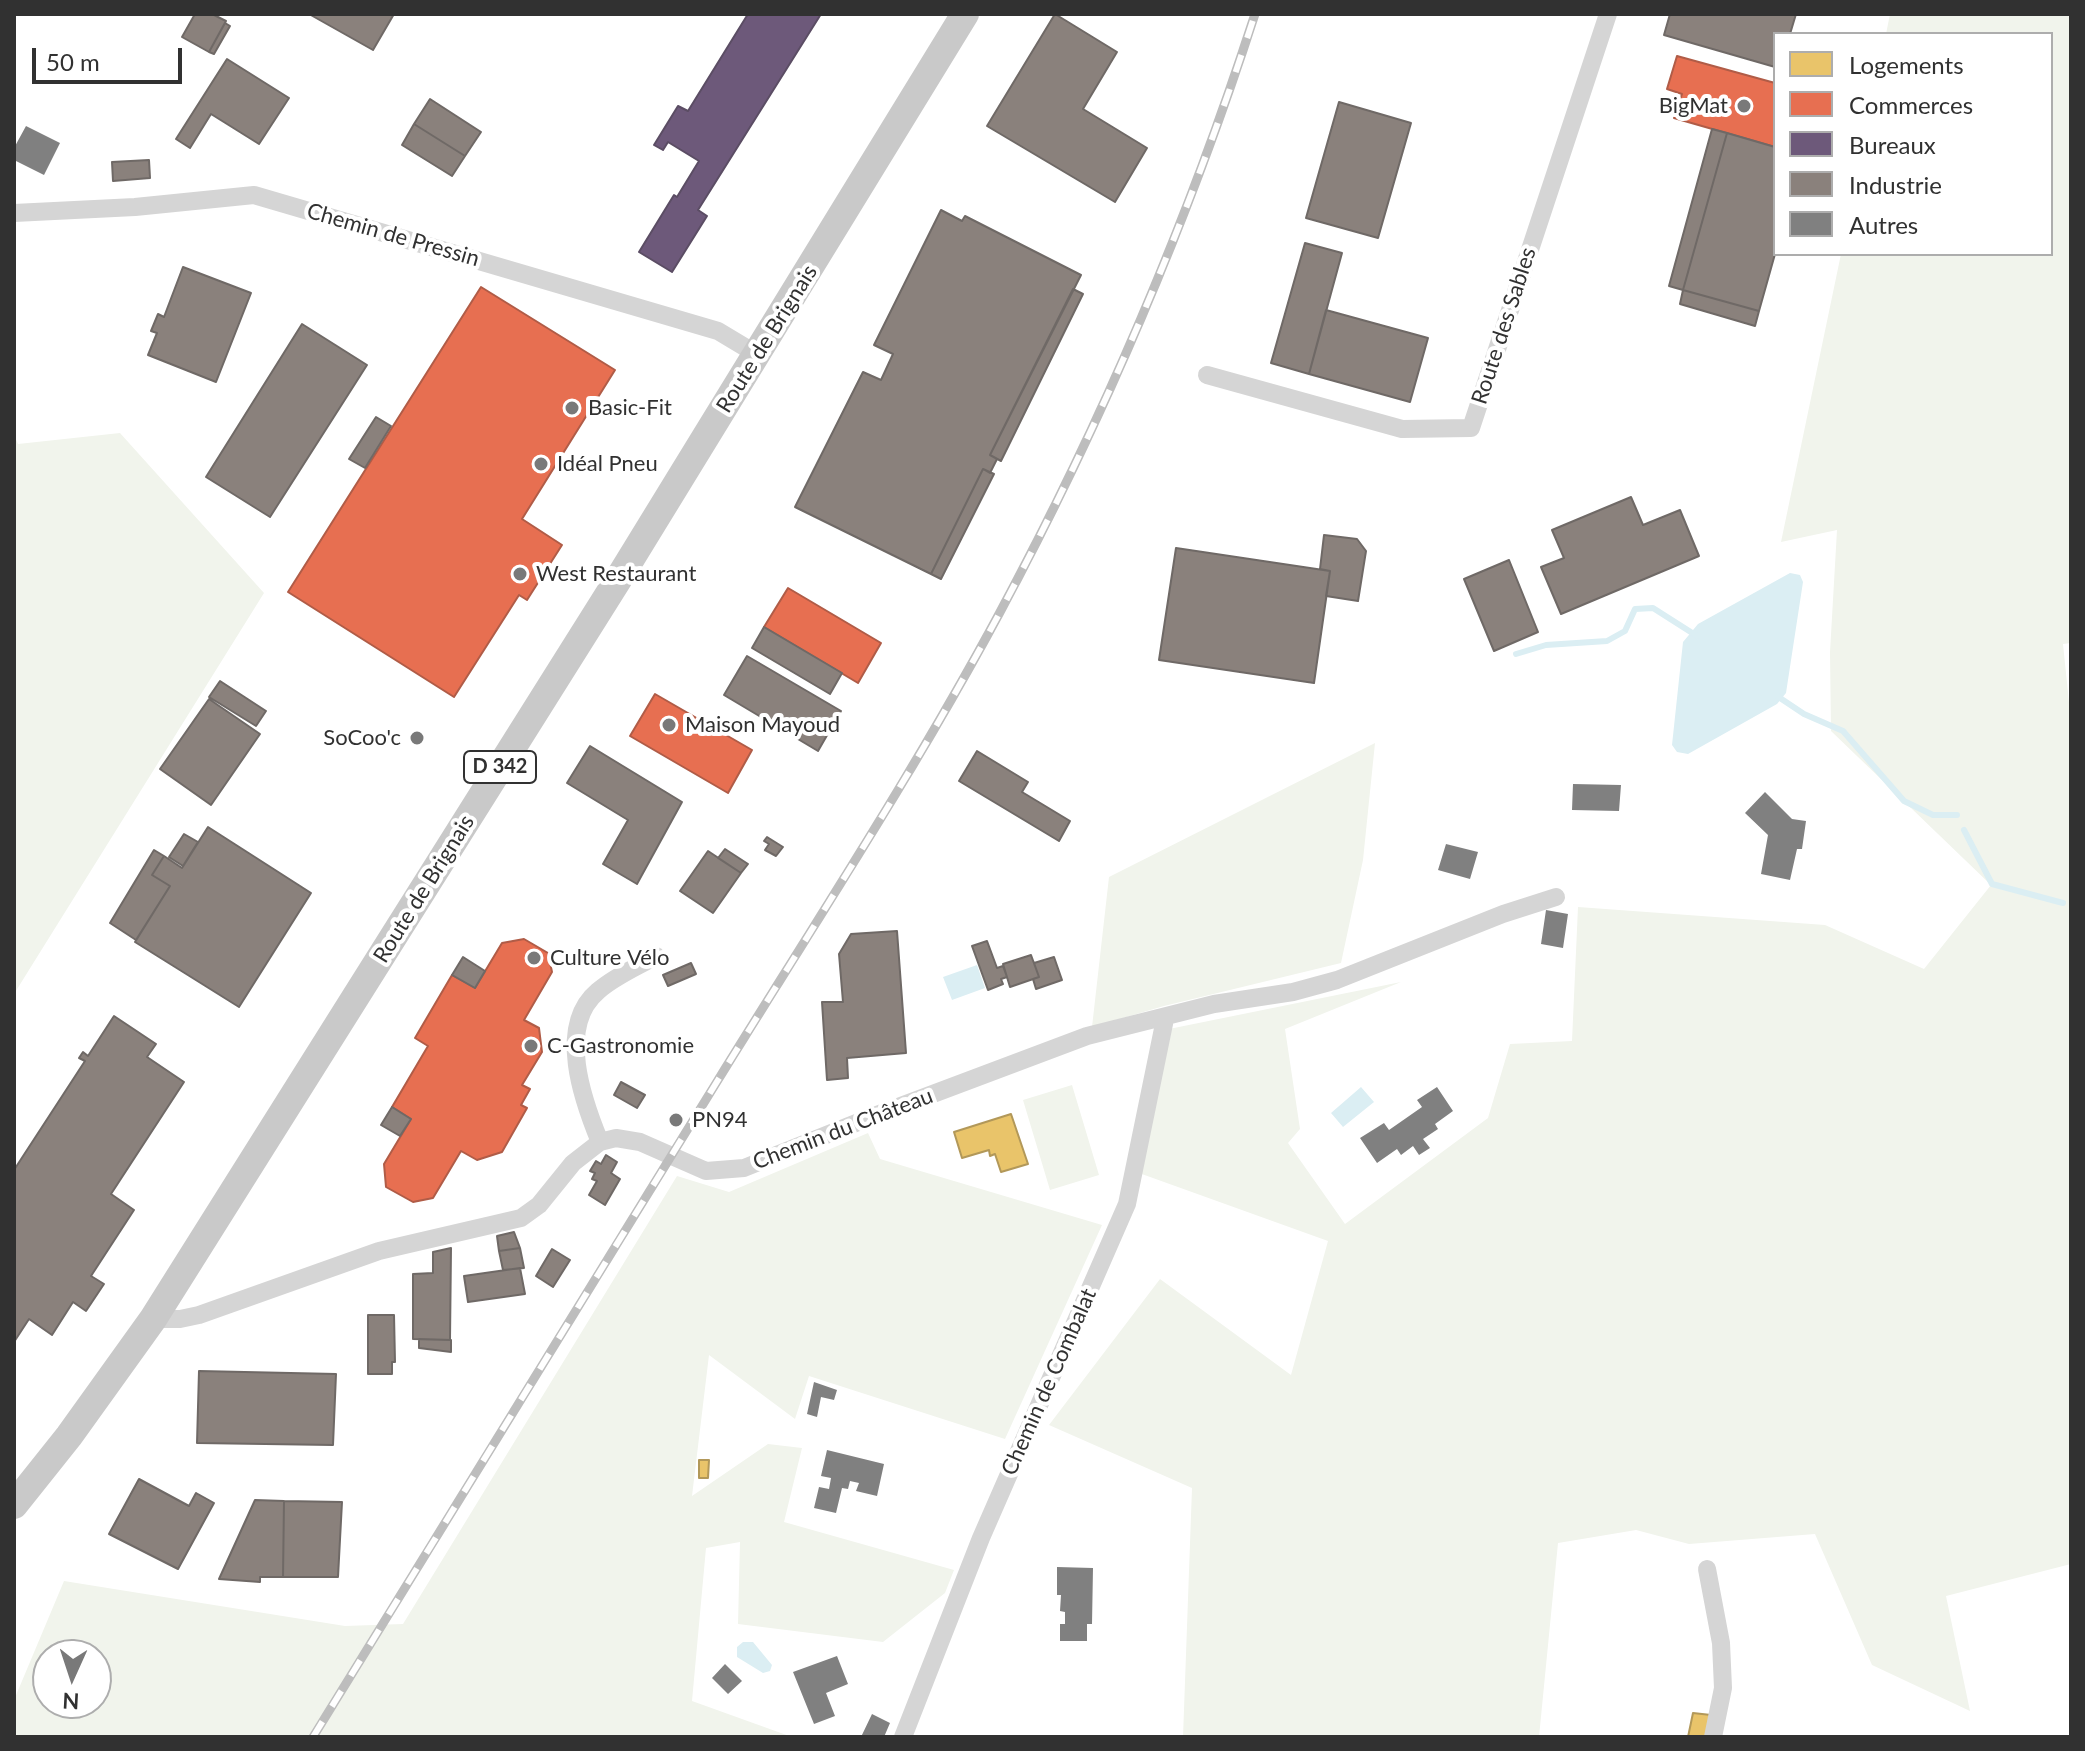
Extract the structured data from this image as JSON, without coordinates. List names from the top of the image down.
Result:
{
  "streets": {
    "main road": ["Route de Brignais", "D 342"],
    "street": [
      "Chemin de Pressin",
      "Route des Sables",
      "Chemin du Château",
      "Chemin de Combalat"
    ]
  },
  "crossings": [
    ["Chemin de Pressin", "Route de Brignais"],
    ["Chemin du Château", "Chemin de Combalat"]
  ],
  "places": [
    "BigMat",
    "Basic-Fit",
    "Idéal Pneu",
    "West Restaurant",
    "Maison Mayoud",
    "SoCoo'c",
    "Culture Vélo",
    "C-Gastronomie",
    "PN94"
  ],
  "legend": [
    "Logements",
    "Commerces",
    "Bureaux",
    "Industrie",
    "Autres"
  ],
  "scale_bar": "50 m",
  "north": "bottom"
}
